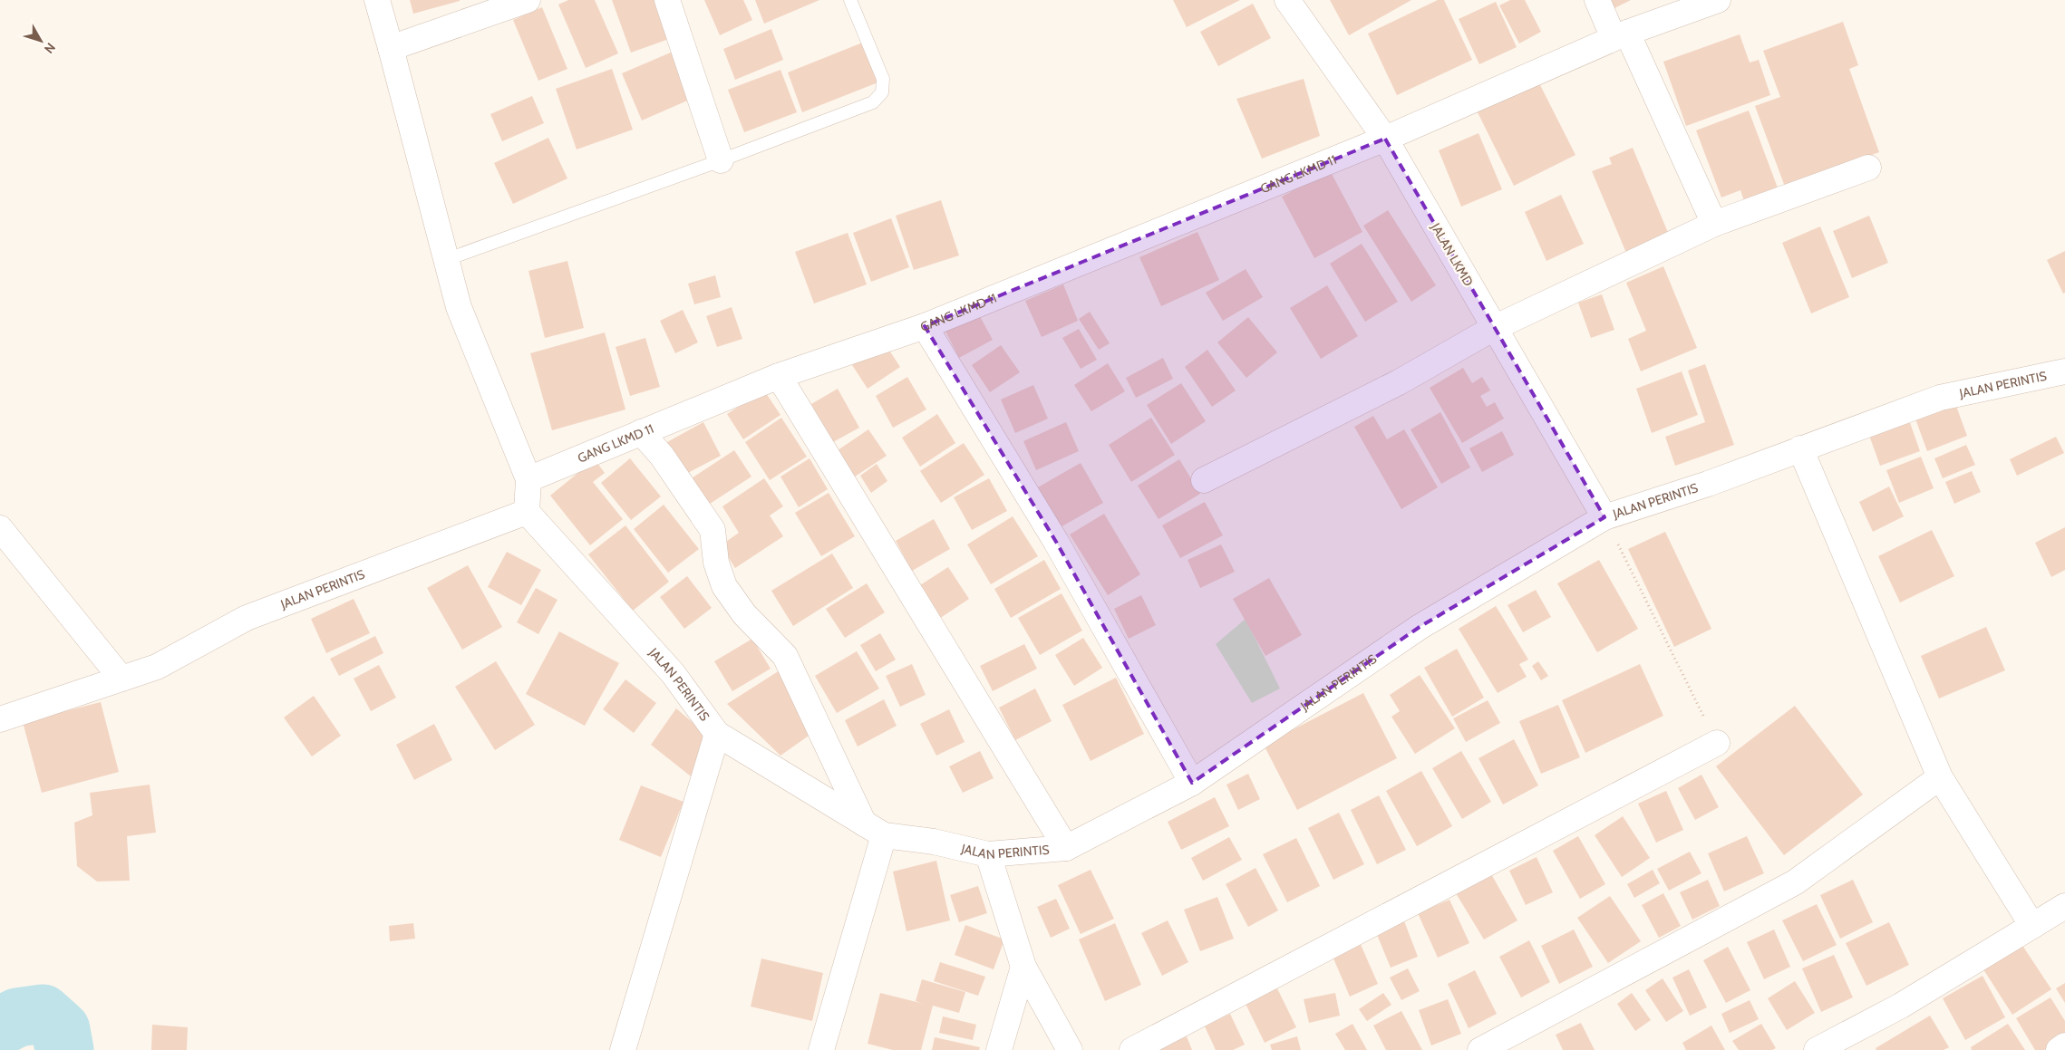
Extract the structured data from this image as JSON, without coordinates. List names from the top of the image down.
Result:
{
  "streets": {
    "street": ["GANG LKMD 11", "JALAN LKMD", "JALAN PERINTIS"]
  },
  "crossings": [
    ["GANG LKMD 11", "JALAN LKMD"],
    ["JALAN LKMD", "JALAN PERINTIS"]
  ],
  "north": "bottom right"
}
